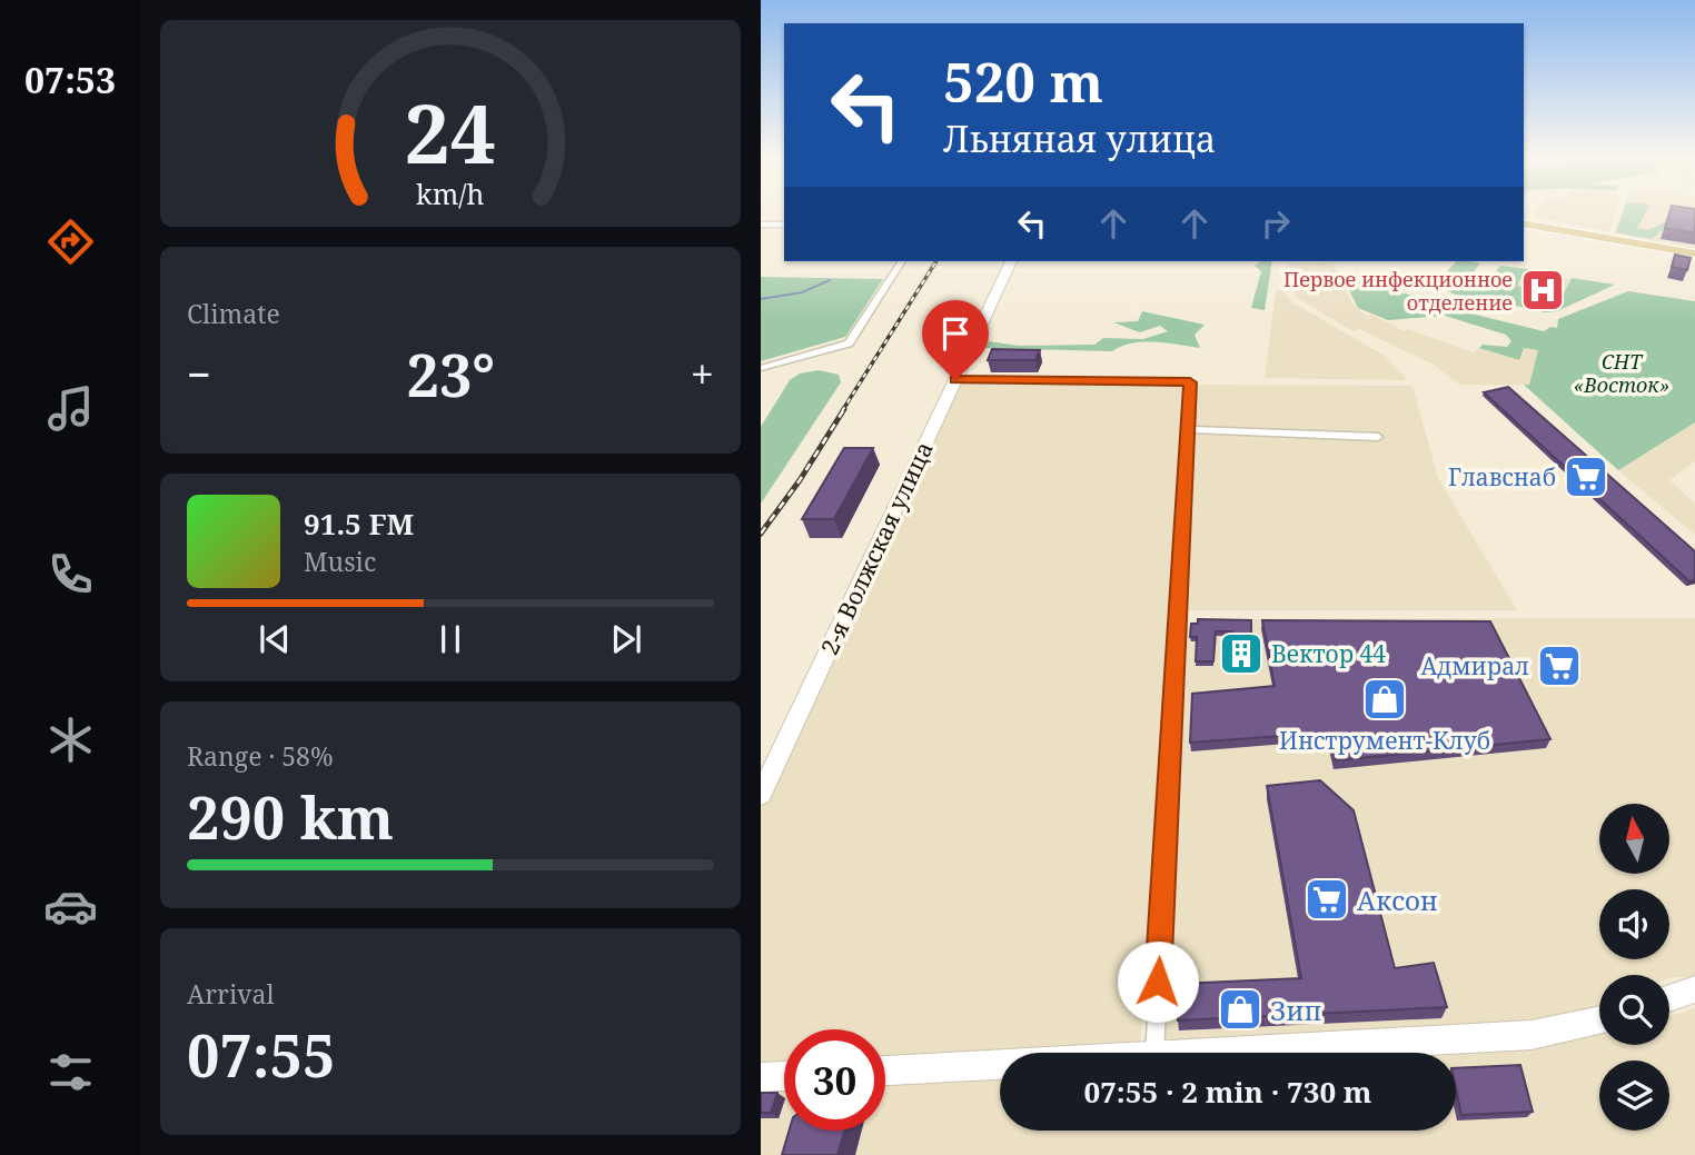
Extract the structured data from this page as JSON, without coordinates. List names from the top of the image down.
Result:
{
  "streets": {
    "street": ["2-я Волжская улица"]
  },
  "parks": ["СНТ «Восток»"],
  "places": {
    "hospital": ["Первое инфекционное отделение"],
    "supermarket": ["Главснаб", "Адмирал", "Аксон"],
    "building": ["Вектор 44"],
    "shop": ["Инструмент-Клуб", "Зип"]
  },
  "north": "top",
  "page": {
    "tabs": "07:53",
    "turn": ["520 m", "Льняная улица"],
    "tile": [
      "Climate",
      ["Range · 58%", "290 km"],
      ["Arrival", "07:55"]
    ],
    "heat": ["−", "23°", "+"],
    "song": ["91.5 FM", "Music"],
    "limit": "30",
    "trip": "07:55 · 2 min · 730 m",
    "gauge": ["24", "km/h"]
  }
}
